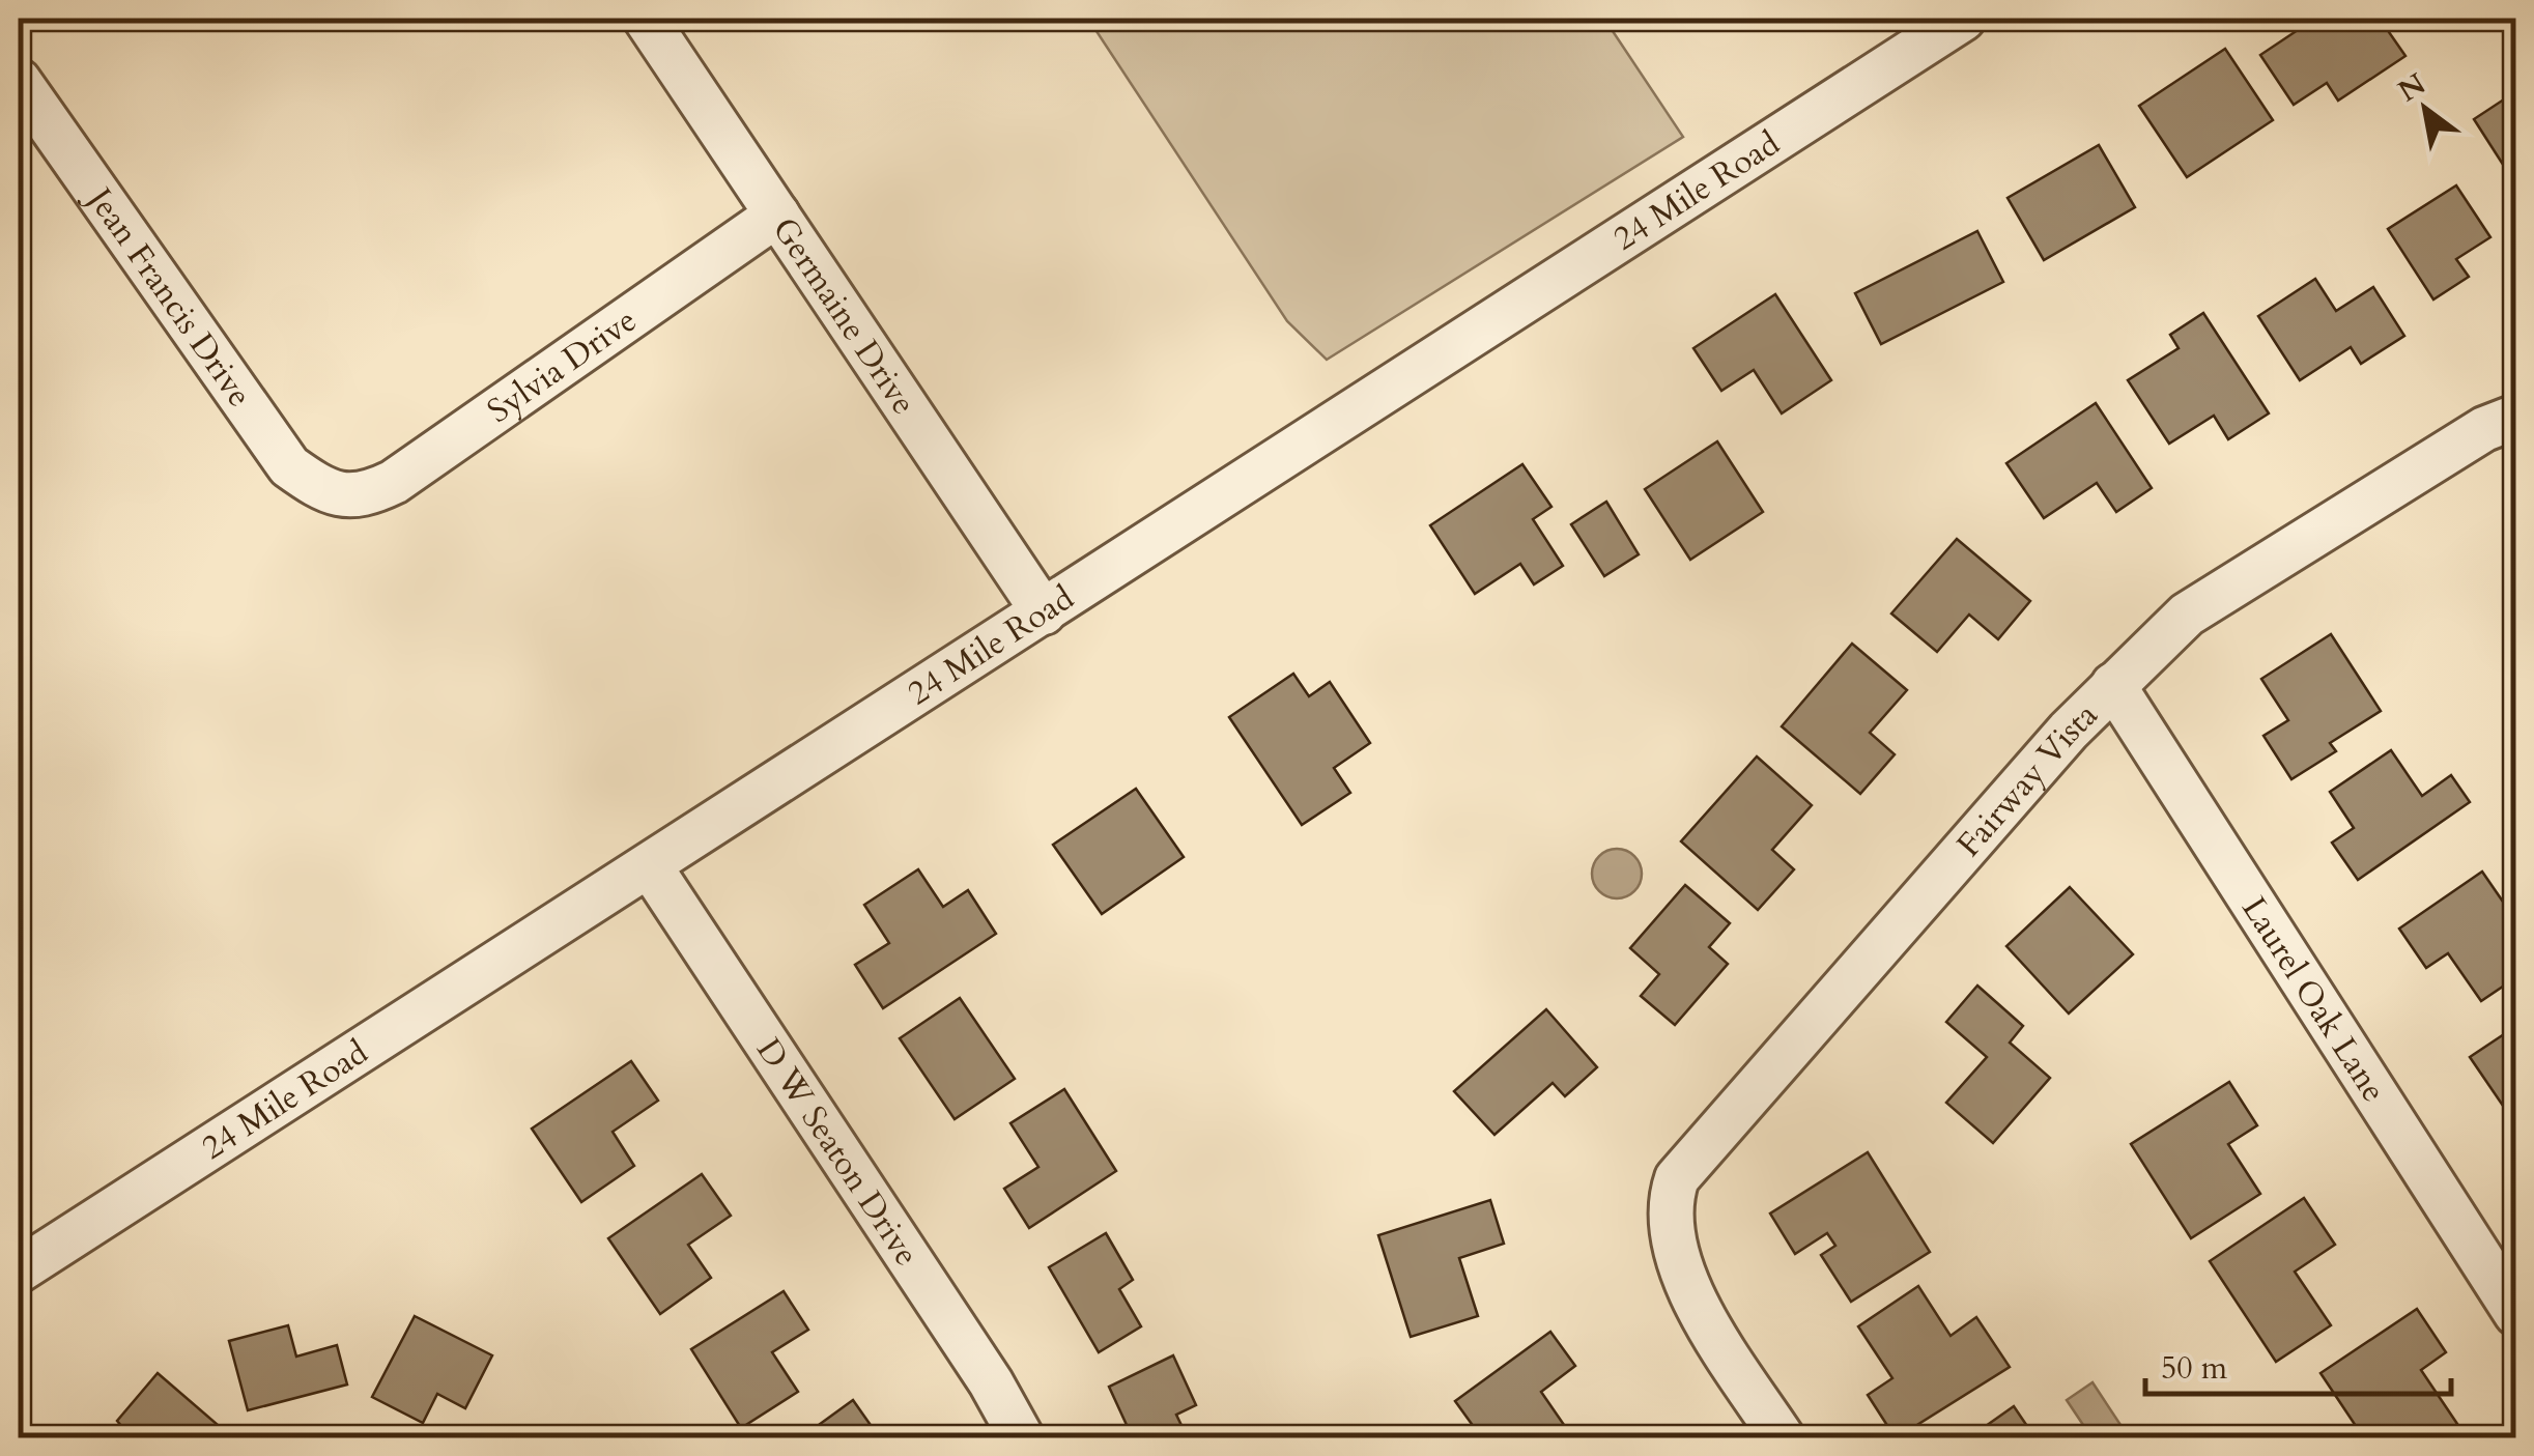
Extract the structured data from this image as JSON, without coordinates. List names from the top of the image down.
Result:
{
  "streets": {
    "street": [
      "24 Mile Road",
      "Jean Francis Drive",
      "Germaine Drive",
      "Sylvia Drive",
      "Fairway Vista",
      "Laurel Oak Lane",
      "D W Seaton Drive"
    ]
  },
  "crossings": [
    ["24 Mile Road", "Germaine Drive"],
    ["24 Mile Road", "D W Seaton Drive"],
    ["Jean Francis Drive", "Sylvia Drive"],
    ["Germaine Drive", "Sylvia Drive"],
    ["Fairway Vista", "Laurel Oak Lane"]
  ],
  "scale_bar": "50 m",
  "north": "top left"
}
